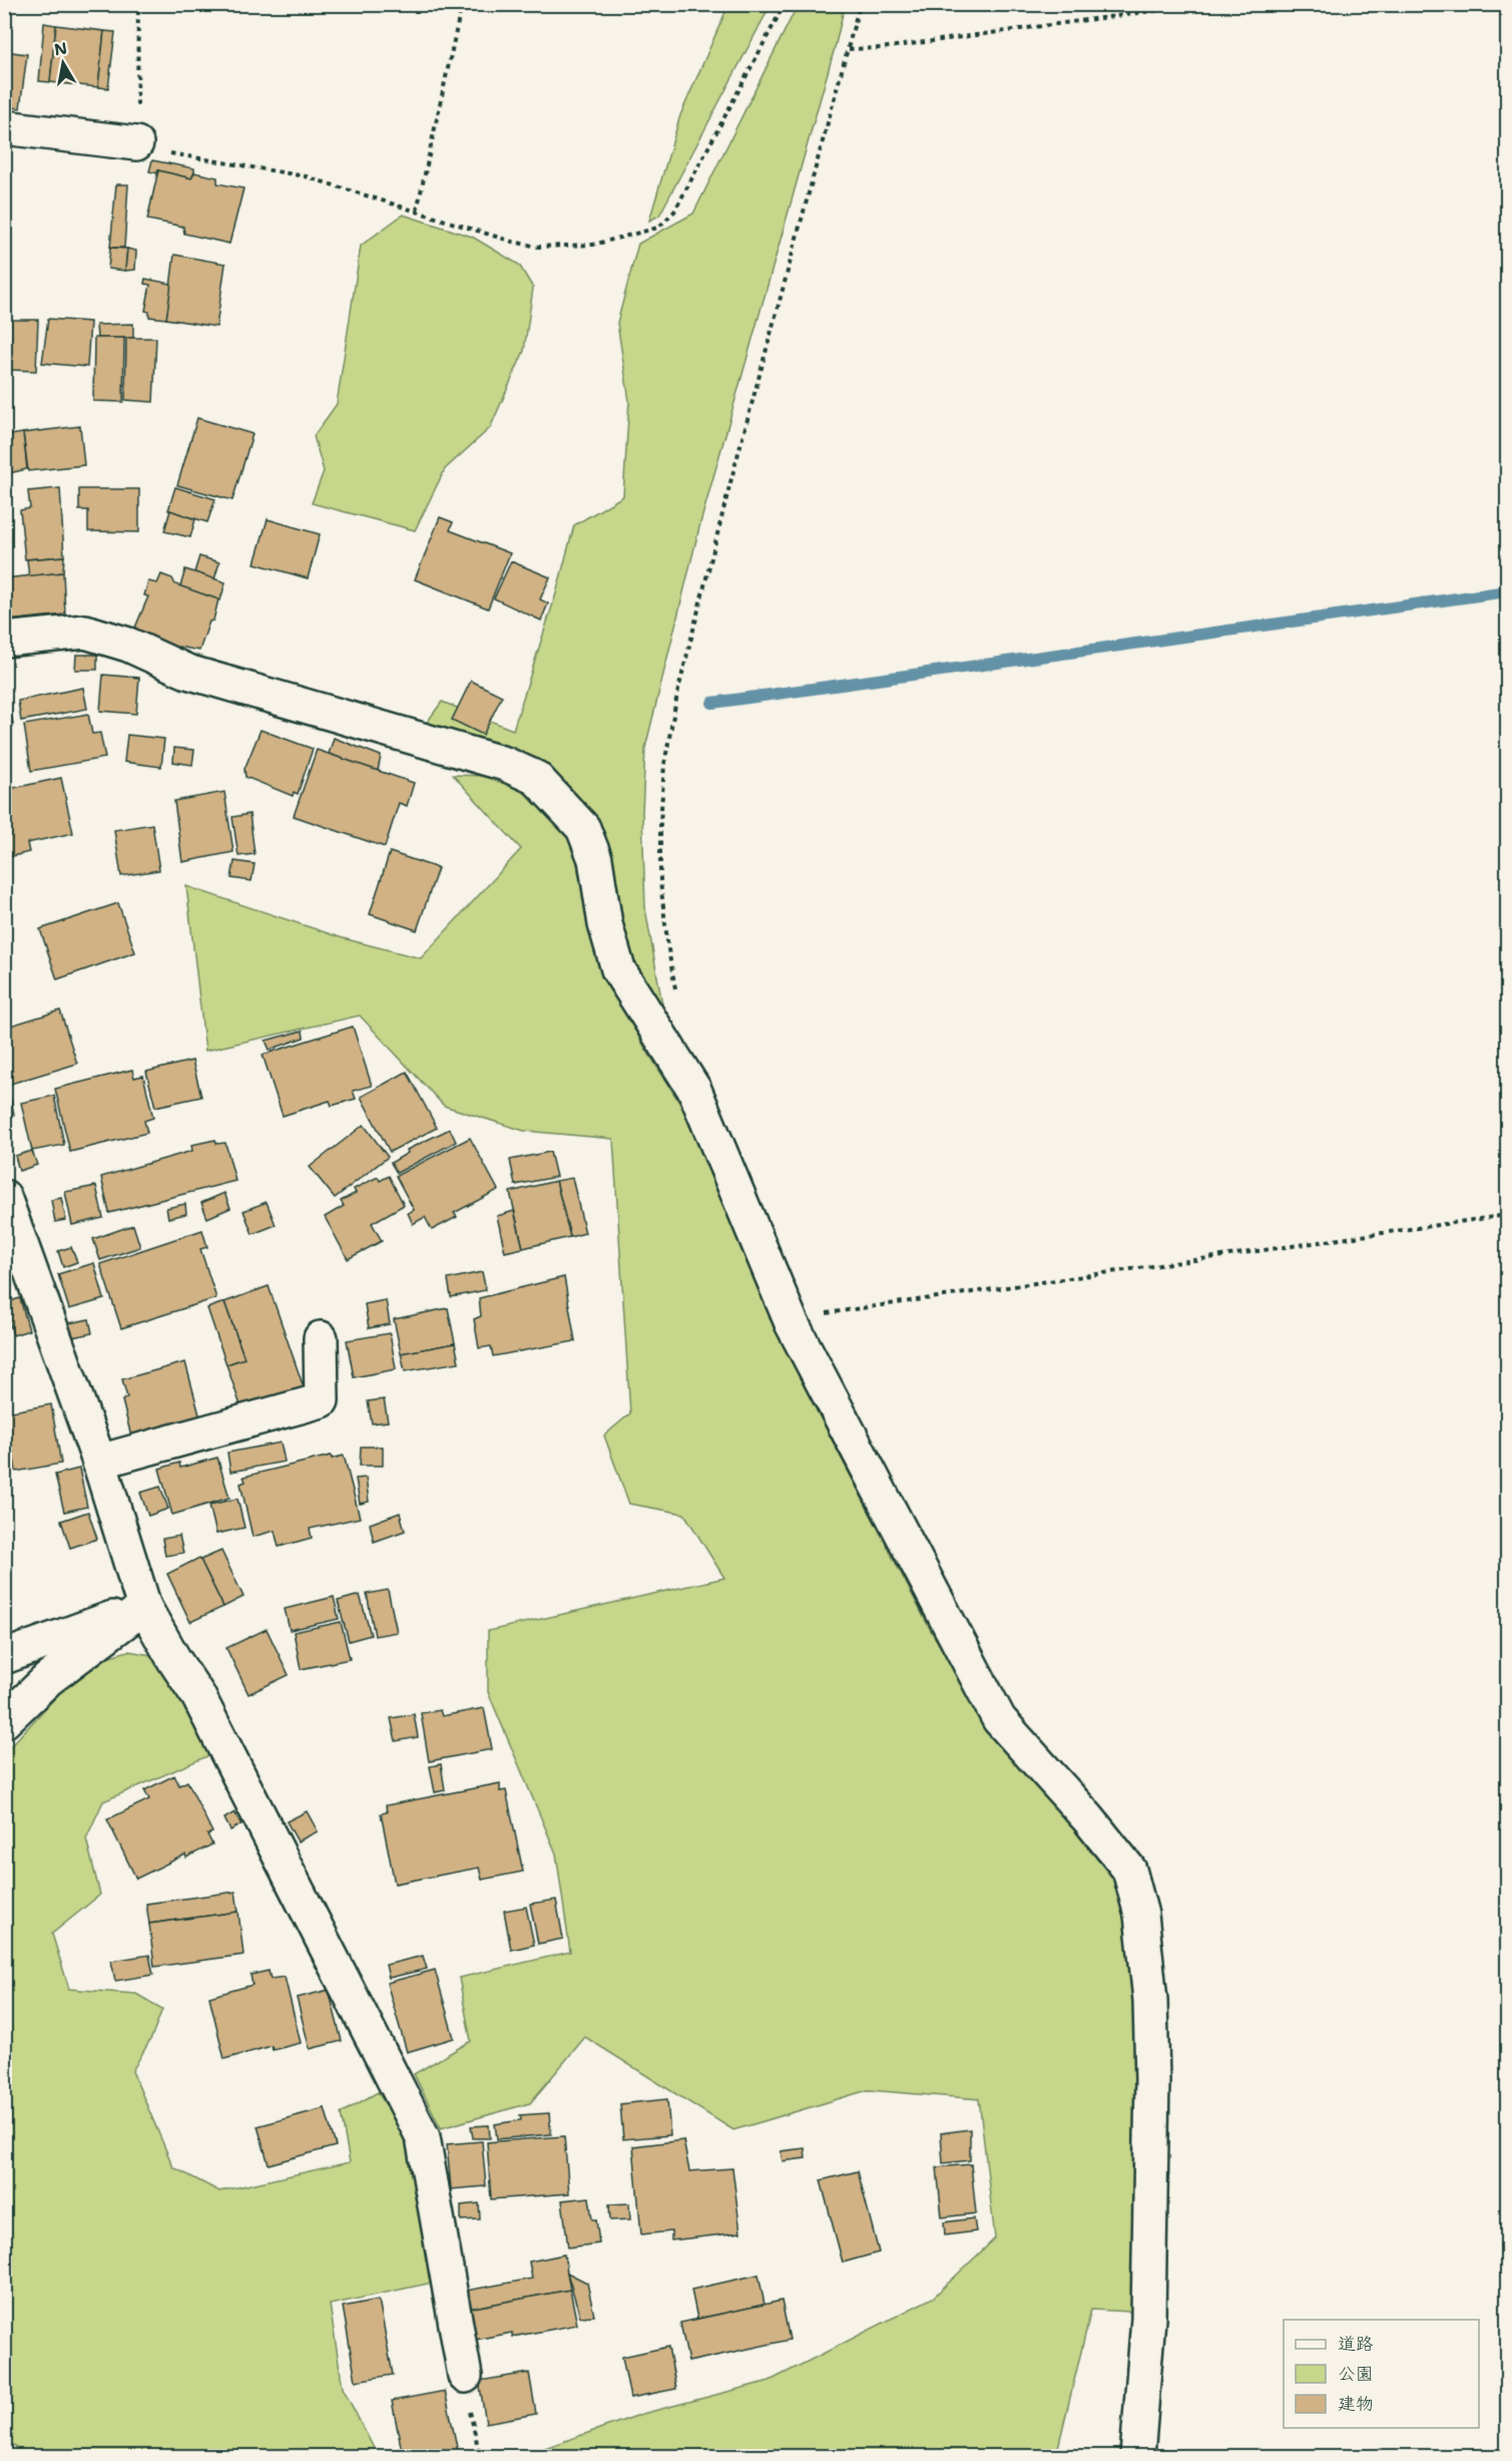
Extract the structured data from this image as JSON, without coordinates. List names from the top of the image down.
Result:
{
  "legend": ["道路", "公園", "建物"],
  "north": "top"
}
